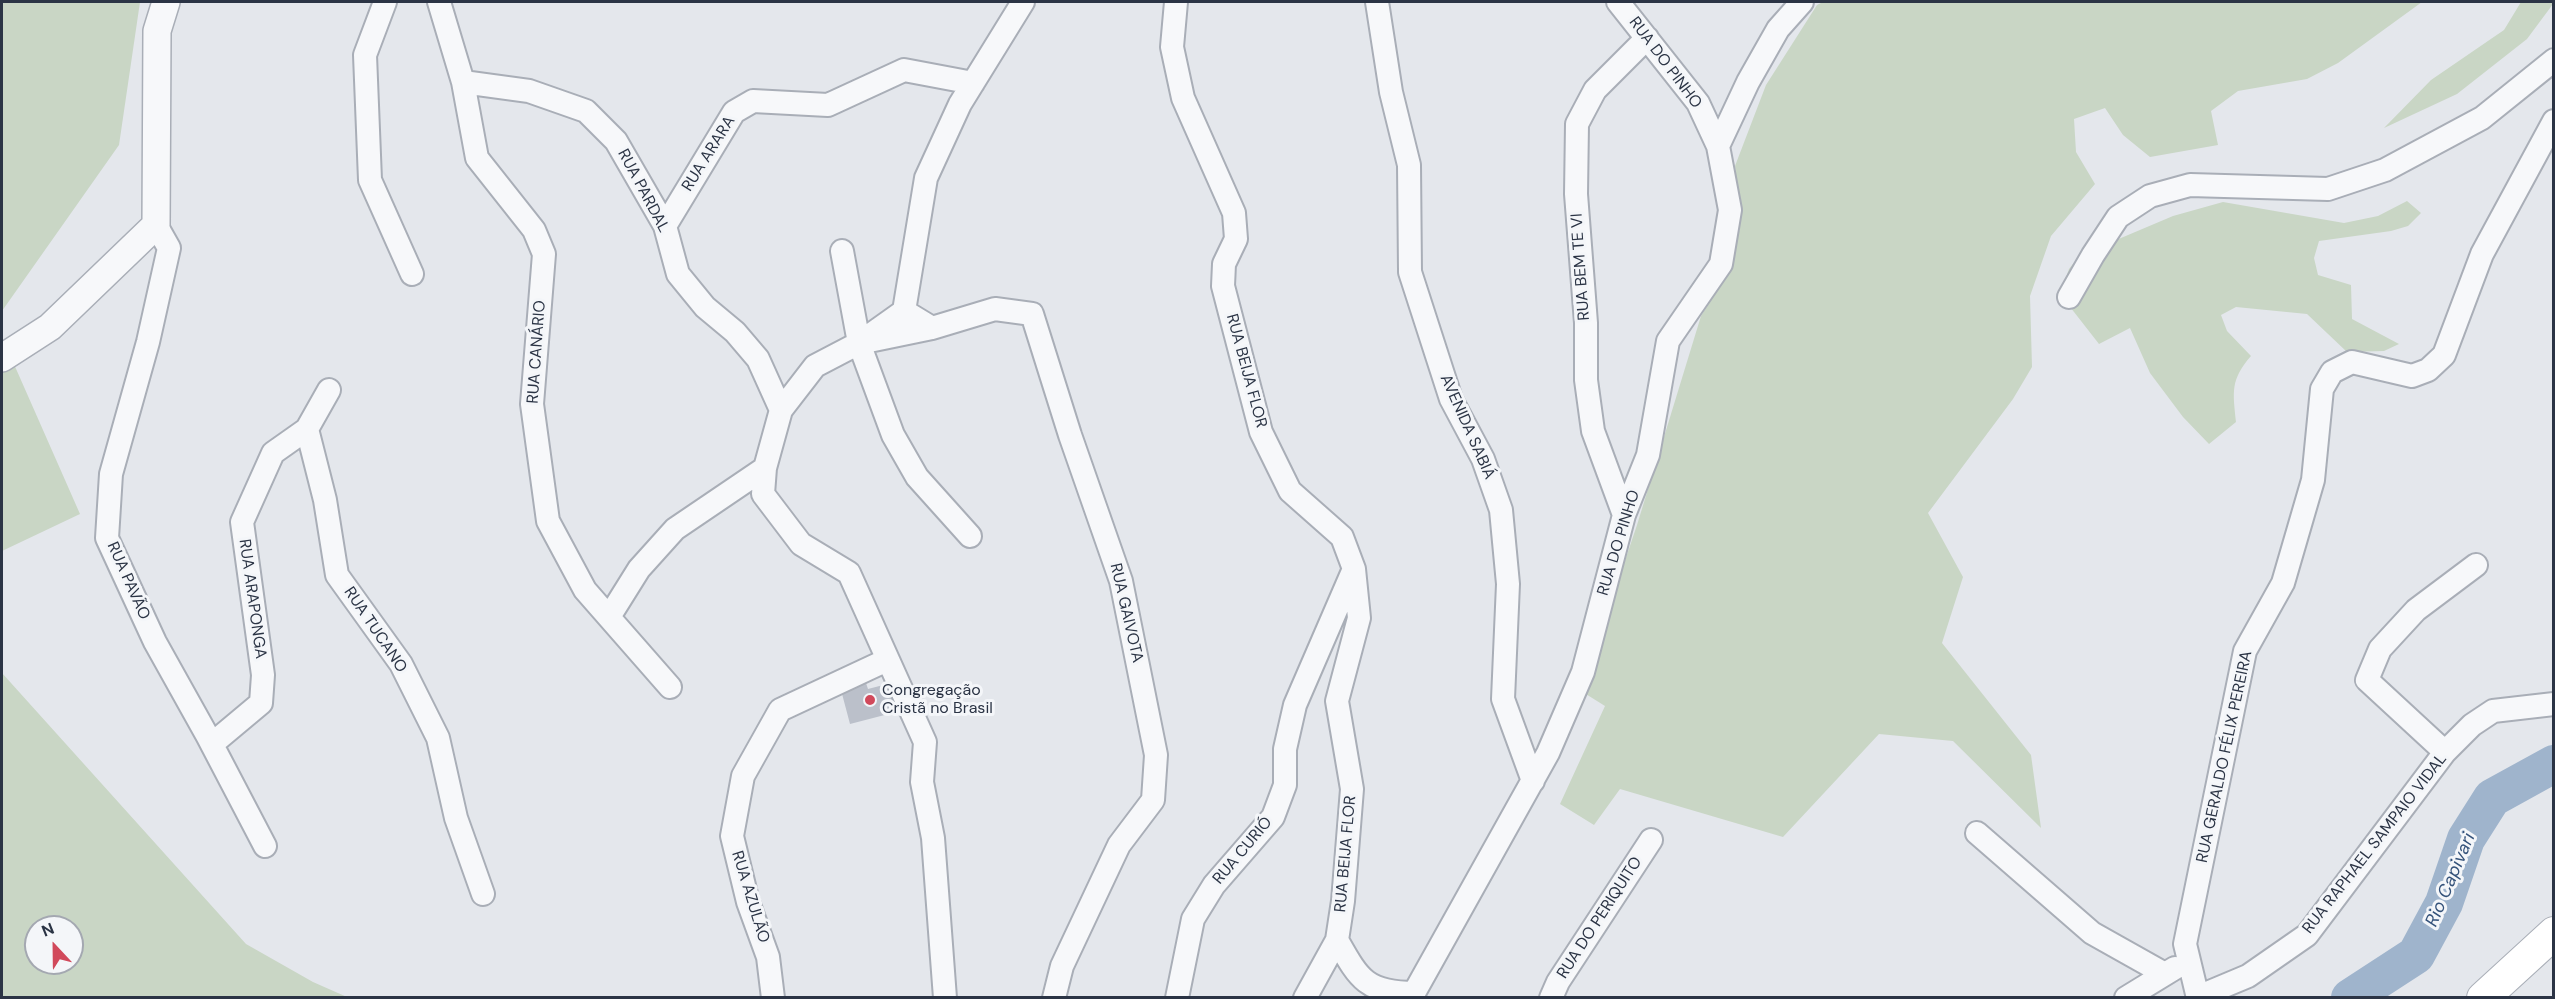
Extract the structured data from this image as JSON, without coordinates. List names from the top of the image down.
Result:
{
  "streets": {
    "street": [
      "RUA DO PINHO",
      "RUA ARARA",
      "RUA PARDAL",
      "RUA BEM TE VI",
      "RUA CANÁRIO",
      "RUA BEIJA FLOR",
      "AVENIDA SABIÁ",
      "RUA PAVÃO",
      "RUA ARAPONGA",
      "RUA GAIVOTA",
      "RUA TUCANO",
      "RUA GERALDO FÉLIX PEREIRA",
      "RUA RAPHAEL SAMPAIO VIDAL",
      "RUA CURIÓ",
      "RUA AZULÃO",
      "RUA DO PERIQUITO"
    ]
  },
  "crossings": [
    ["RUA DO PINHO", "RUA BEM TE VI"],
    ["RUA DO PINHO", "RUA BEIJA FLOR"],
    ["RUA DO PINHO", "AVENIDA SABIÁ"],
    ["RUA ARARA", "RUA PARDAL"],
    ["RUA PARDAL", "RUA CANÁRIO"],
    ["RUA BEIJA FLOR", "RUA CURIÓ"],
    ["RUA PAVÃO", "RUA ARAPONGA"],
    ["RUA ARAPONGA", "RUA TUCANO"],
    ["RUA GERALDO FÉLIX PEREIRA", "RUA RAPHAEL SAMPAIO VIDAL"]
  ],
  "water": ["Rio Capivari"],
  "places": ["Congregação Cristã no Brasil"],
  "north": "top"
}
